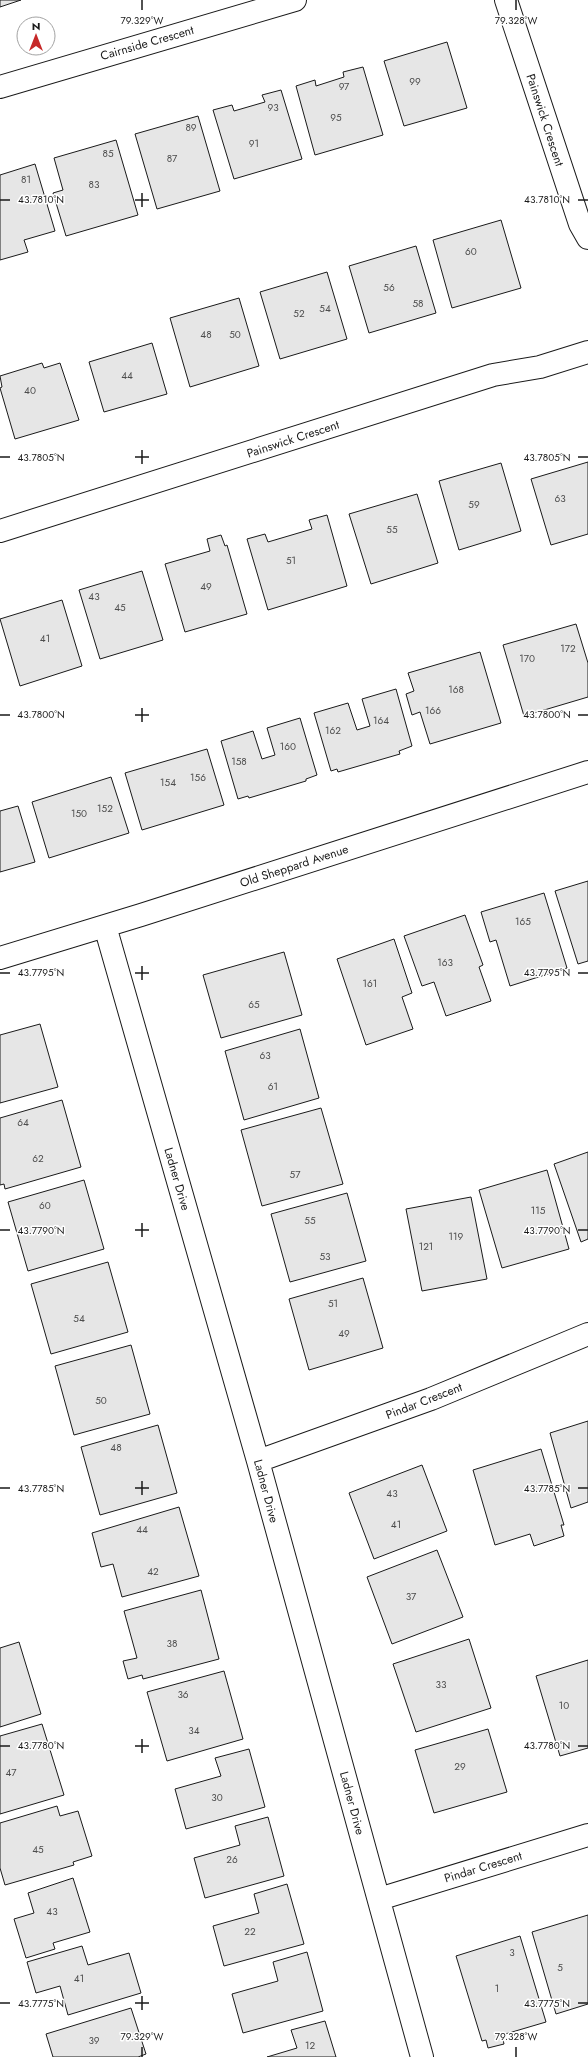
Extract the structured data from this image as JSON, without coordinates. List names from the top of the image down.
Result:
{
  "streets": {
    "street": [
      "Cairnside Crescent",
      "Painswick Crescent",
      "Old Sheppard Avenue",
      "Ladner Drive",
      "Pindar Crescent"
    ]
  },
  "crossings": [
    ["Old Sheppard Avenue", "Ladner Drive"],
    ["Ladner Drive", "Pindar Crescent"]
  ],
  "house_numbers": [
    "99",
    "97",
    "93",
    "95",
    "89",
    "91",
    "85",
    "87",
    "81",
    "83",
    "60",
    "56",
    "58",
    "54",
    "52",
    "48",
    "50",
    "44",
    "40",
    "63",
    "59",
    "55",
    "51",
    "49",
    "43",
    "45",
    "41",
    "172",
    "170",
    "168",
    "166",
    "164",
    "162",
    "160",
    "158",
    "156",
    "154",
    "152",
    "150",
    "165",
    "163",
    "161",
    "65",
    "63",
    "61",
    "64",
    "62",
    "57",
    "60",
    "115",
    "55",
    "119",
    "121",
    "53",
    "51",
    "54",
    "49",
    "50",
    "48",
    "43",
    "41",
    "44",
    "42",
    "37",
    "38",
    "33",
    "36",
    "10",
    "34",
    "29",
    "47",
    "30",
    "45",
    "26",
    "43",
    "22",
    "3",
    "5",
    "41",
    "1",
    "39",
    "12"
  ],
  "north": "top",
  "coordinates": [
    "79.329°W",
    "79.328°W",
    "43.7810°N",
    "43.7805°N",
    "43.7800°N",
    "43.7795°N",
    "43.7790°N",
    "43.7785°N",
    "43.7780°N",
    "43.7775°N"
  ]
}
